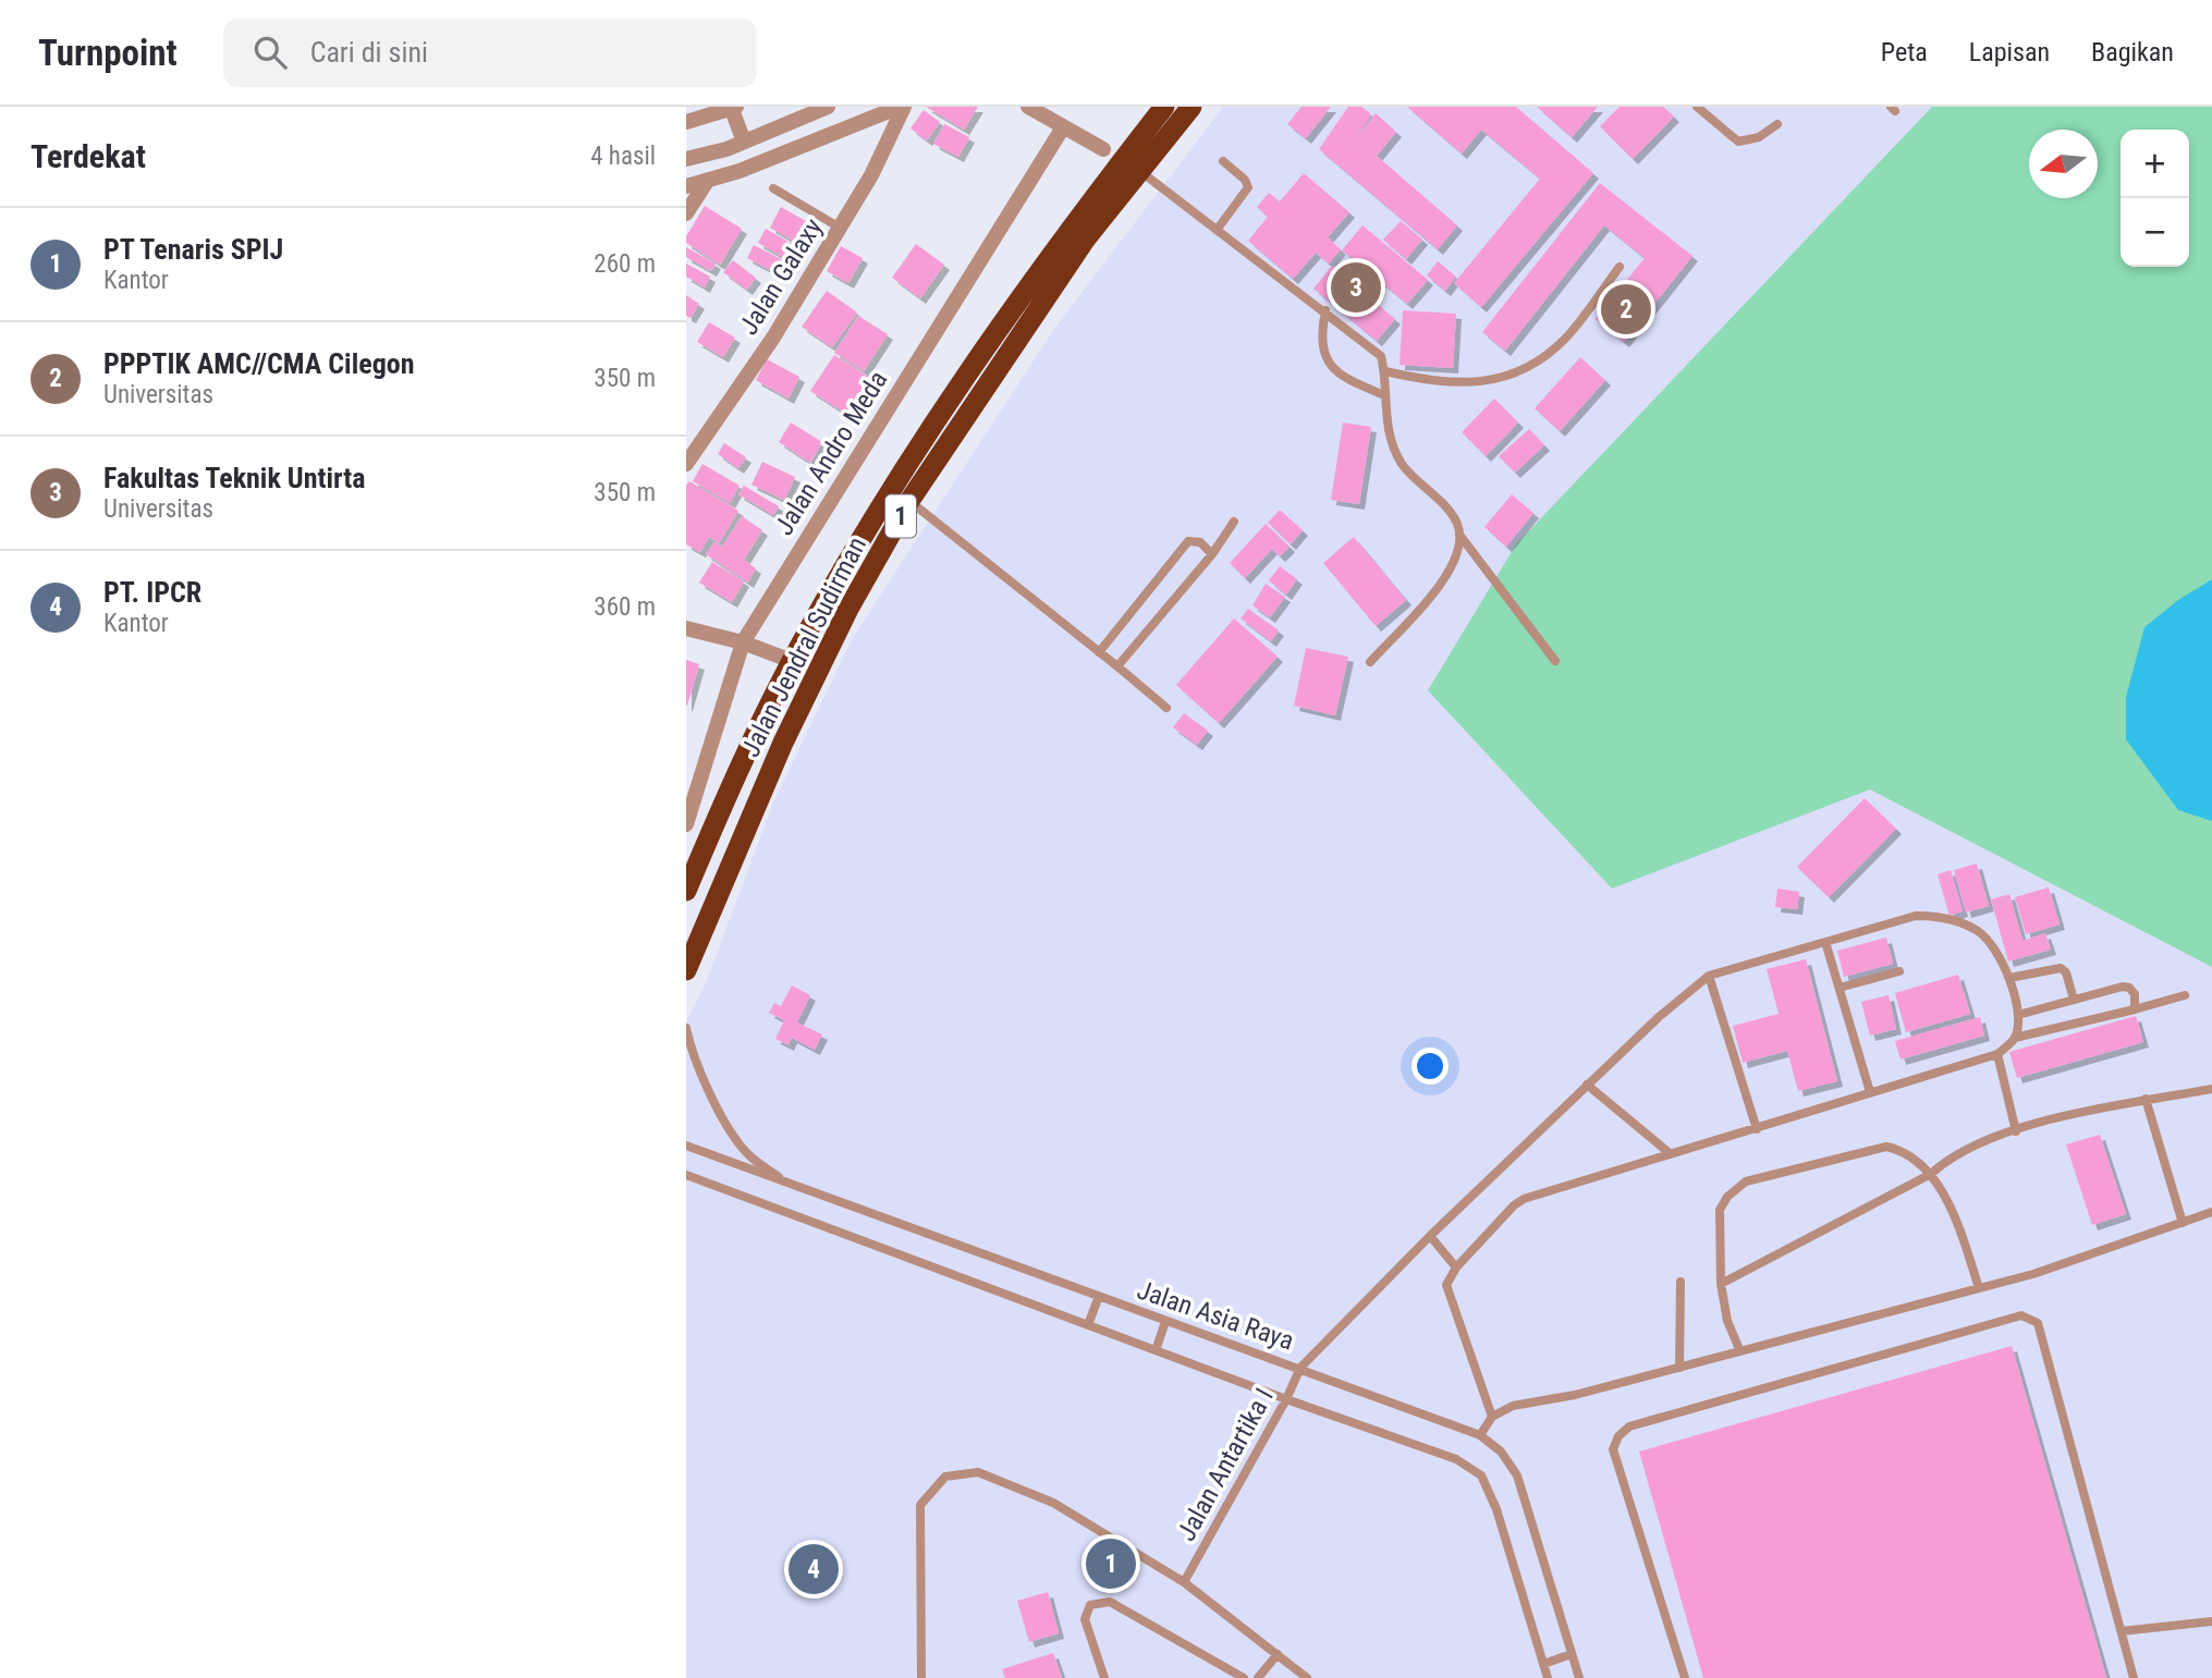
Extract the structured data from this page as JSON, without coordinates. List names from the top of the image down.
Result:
{
  "streets": {
    "highway": ["1", "Jalan Jendral Sudirman"],
    "street": ["Jalan Galaxy", "Jalan Andro Meda"],
    "lane": ["Jalan Asia Raya", "Jalan Antartika I"]
  },
  "crossings": [
    ["Jalan Asia Raya", "Jalan Antartika I"]
  ],
  "north": "left",
  "page": {
    "header": "Turnpoint",
    "search": "Cari di sini",
    "nav": ["Peta", "Lapisan", "Bagikan"],
    "heading": ["Terdekat", "4 hasil"],
    "map_buttons": ["+", "−"],
    "list": [
      {
        "mark": "1",
        "name": "PT Tenaris SPIJ",
        "note": "Kantor",
        "value": "260 m"
      },
      {
        "mark": "2",
        "name": "PPPTIK AMC//CMA Cilegon",
        "note": "Universitas",
        "value": "350 m"
      },
      {
        "mark": "3",
        "name": "Fakultas Teknik Untirta",
        "note": "Universitas",
        "value": "350 m"
      },
      {
        "mark": "4",
        "name": "PT. IPCR",
        "note": "Kantor",
        "value": "360 m"
      }
    ],
    "pins": [
      "3",
      "2",
      "1",
      "4"
    ]
  }
}
